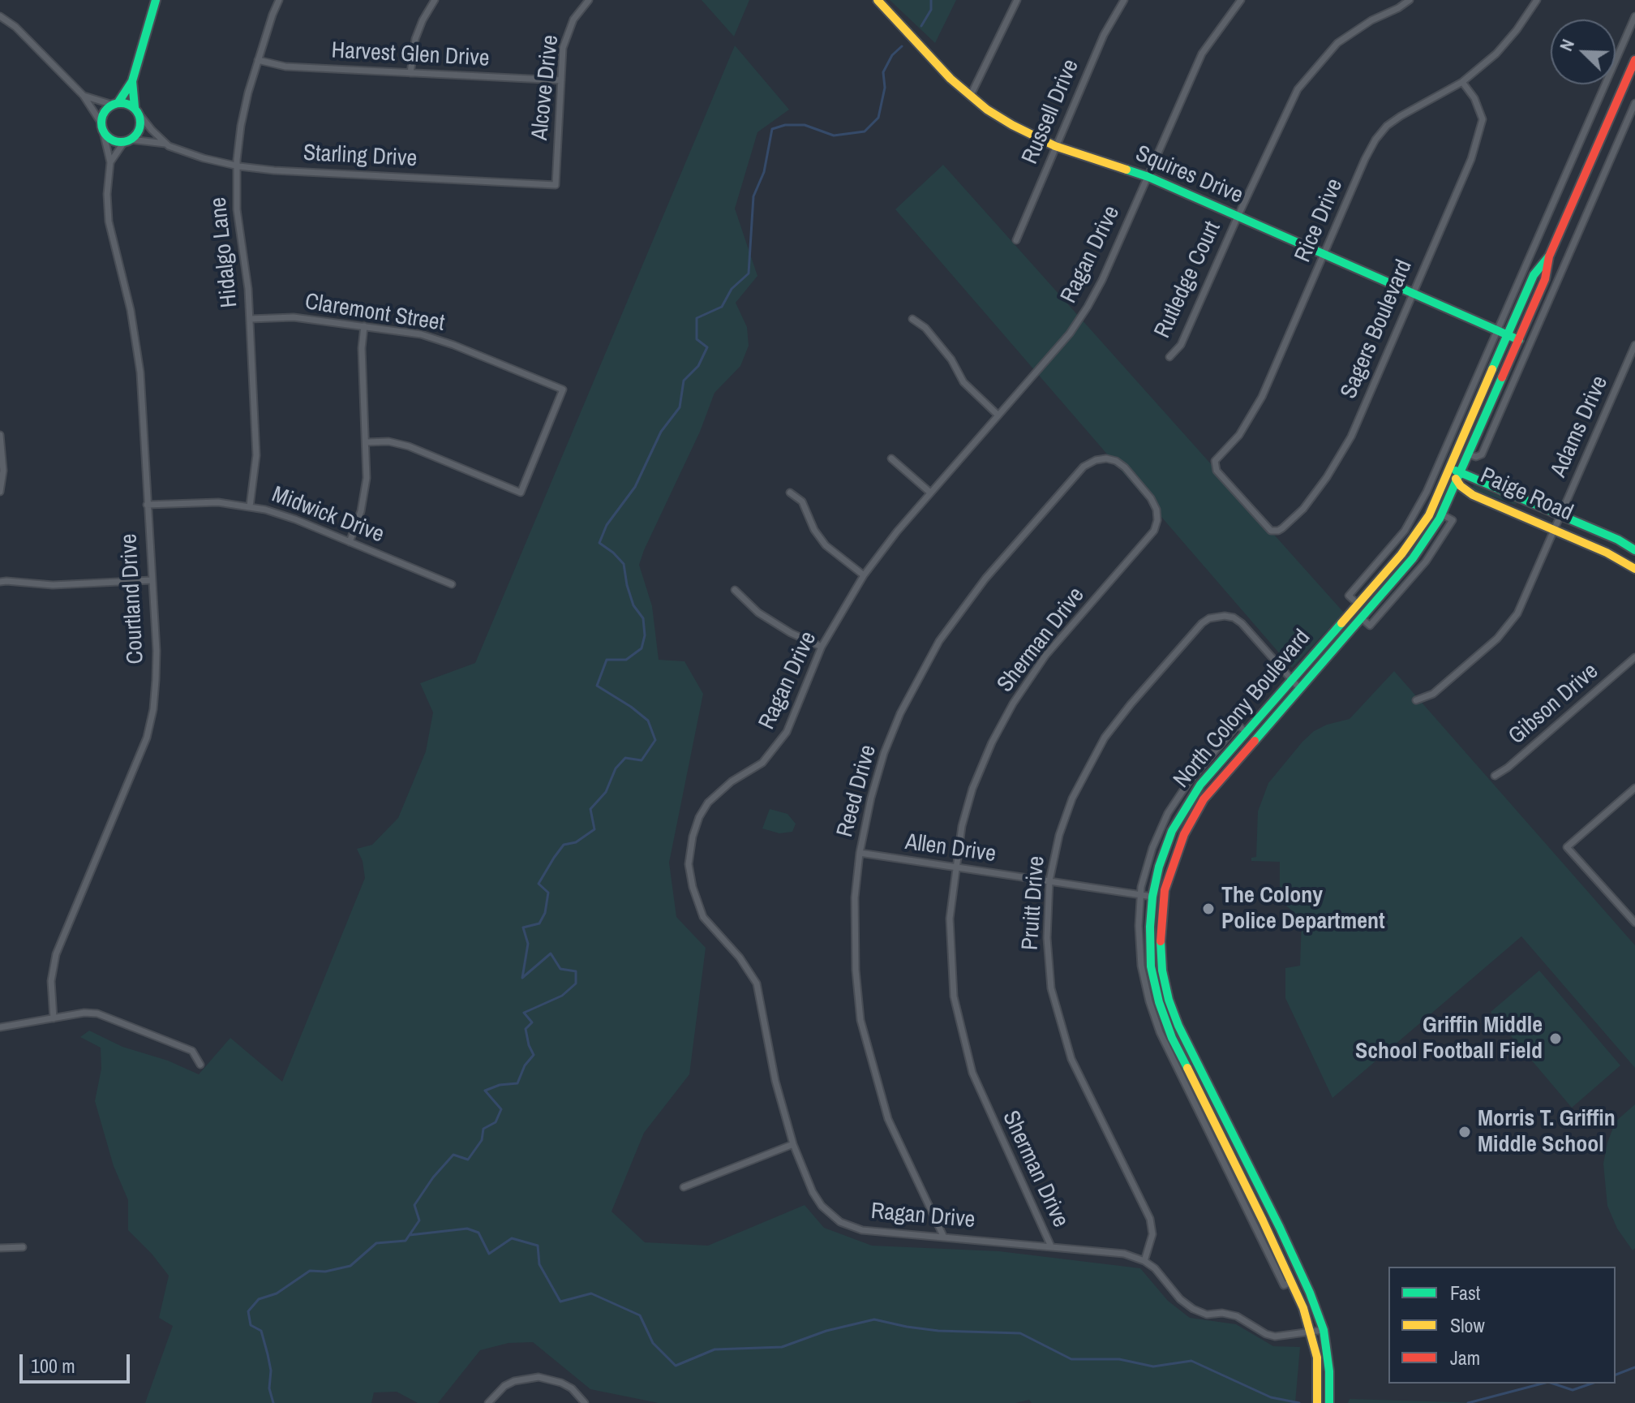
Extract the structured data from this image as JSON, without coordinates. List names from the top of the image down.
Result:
{
  "streets": {
    "main road": ["Squires Drive", "Paige Road", "North Colony Boulevard"],
    "street": [
      "Harvest Glen Drive",
      "Alcove Drive",
      "Russell Drive",
      "Starling Drive",
      "Rice Drive",
      "Hidalgo Lane",
      "Ragan Drive",
      "Rutledge Court",
      "Claremont Street",
      "Sagers Boulevard",
      "Adams Drive",
      "Midwick Drive",
      "Courtland Drive",
      "Sherman Drive",
      "Gibson Drive",
      "Reed Drive",
      "Allen Drive",
      "Pruitt Drive"
    ]
  },
  "crossings": [
    ["Harvest Glen Drive", "Alcove Drive"],
    ["Harvest Glen Drive", "Hidalgo Lane"],
    ["Alcove Drive", "Starling Drive"],
    ["Russell Drive", "Squires Drive"],
    ["Starling Drive", "Hidalgo Lane"],
    ["Starling Drive", "Courtland Drive"],
    ["Squires Drive", "Rice Drive"],
    ["Squires Drive", "Ragan Drive"],
    ["Squires Drive", "Rutledge Court"],
    ["Squires Drive", "Sagers Boulevard"],
    ["Squires Drive", "North Colony Boulevard"],
    ["Rice Drive", "Sagers Boulevard"],
    ["Hidalgo Lane", "Claremont Street"],
    ["Hidalgo Lane", "Midwick Drive"],
    ["Ragan Drive", "Sherman Drive"],
    ["Ragan Drive", "North Colony Boulevard"],
    ["Ragan Drive", "Reed Drive"],
    ["Ragan Drive", "Pruitt Drive"],
    ["Adams Drive", "Paige Road"],
    ["Paige Road", "North Colony Boulevard"],
    ["Midwick Drive", "Courtland Drive"],
    ["Sherman Drive", "Reed Drive"],
    ["Sherman Drive", "Allen Drive"],
    ["North Colony Boulevard", "Allen Drive"],
    ["North Colony Boulevard", "Pruitt Drive"],
    ["Reed Drive", "Allen Drive"],
    ["Allen Drive", "Pruitt Drive"]
  ],
  "places": ["The Colony Police Department", "Griffin Middle School Football Field", "Morris T. Griffin Middle School"],
  "legend": ["Fast", "Slow", "Jam"],
  "scale_bar": "100 m",
  "north": "top left"
}
